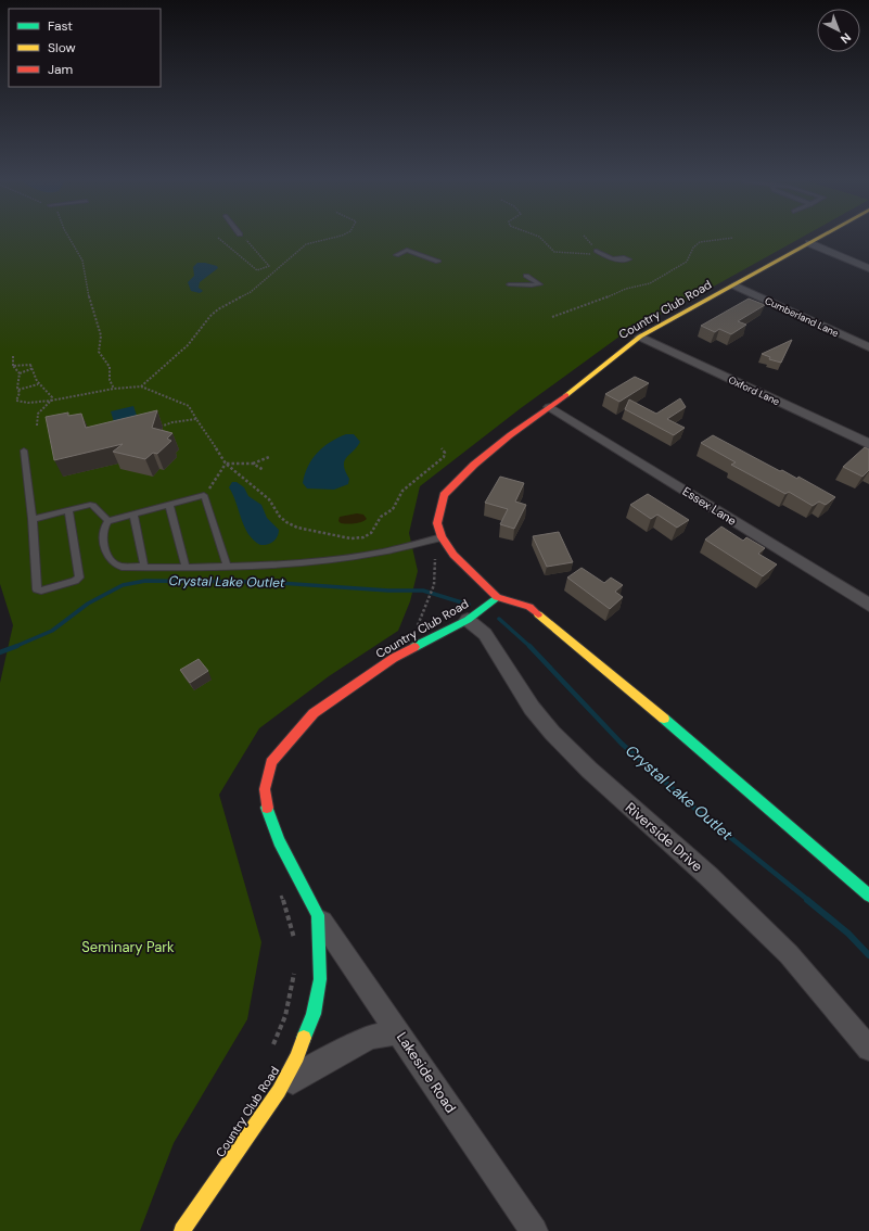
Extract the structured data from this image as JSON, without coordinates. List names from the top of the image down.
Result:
{
  "streets": {
    "street": [
      "Country Club Road",
      "Cumberland Lane",
      "Oxford Lane",
      "Essex Lane",
      "Riverside Drive",
      "Lakeside Road"
    ]
  },
  "crossings": [
    ["Country Club Road", "Cumberland Lane"],
    ["Country Club Road", "Oxford Lane"],
    ["Country Club Road", "Essex Lane"],
    ["Country Club Road", "Riverside Drive"],
    ["Country Club Road", "Lakeside Road"]
  ],
  "water": ["Crystal Lake Outlet"],
  "parks": ["Seminary Park"],
  "legend": ["Fast", "Slow", "Jam"],
  "north": "bottom right"
}
